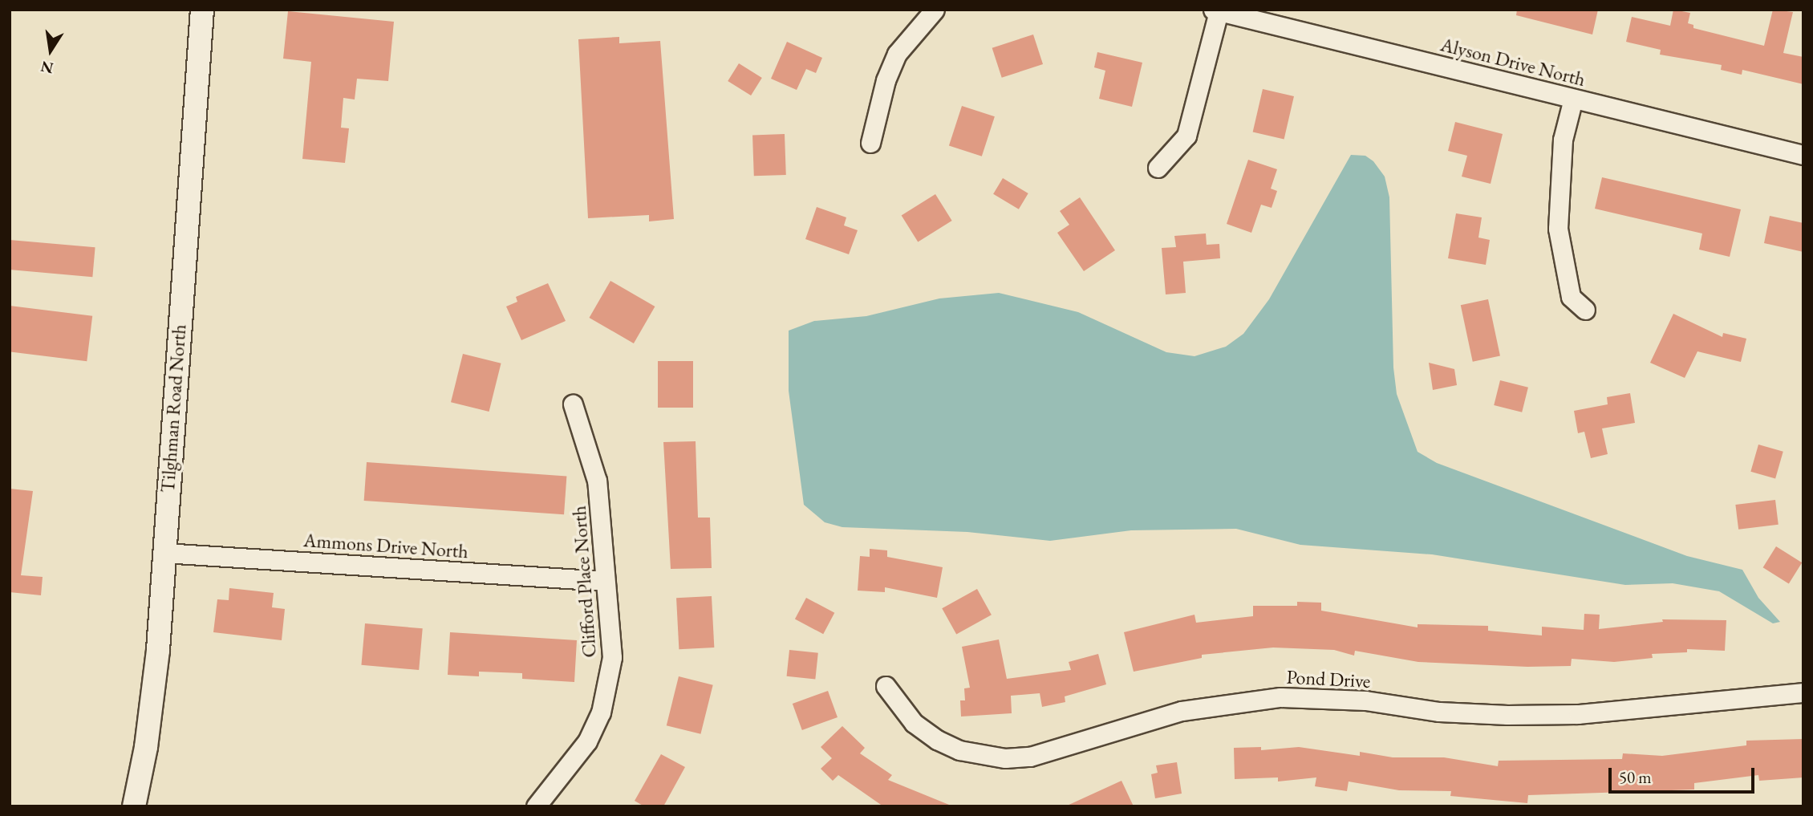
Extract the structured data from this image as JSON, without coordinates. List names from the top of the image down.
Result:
{
  "streets": {
    "street": [
      "Alyson Drive North",
      "Tilghman Road North",
      "Ammons Drive North",
      "Clifford Place North",
      "Pond Drive"
    ]
  },
  "crossings": [
    ["Tilghman Road North", "Ammons Drive North"],
    ["Ammons Drive North", "Clifford Place North"]
  ],
  "scale_bar": "50 m",
  "north": "bottom"
}
